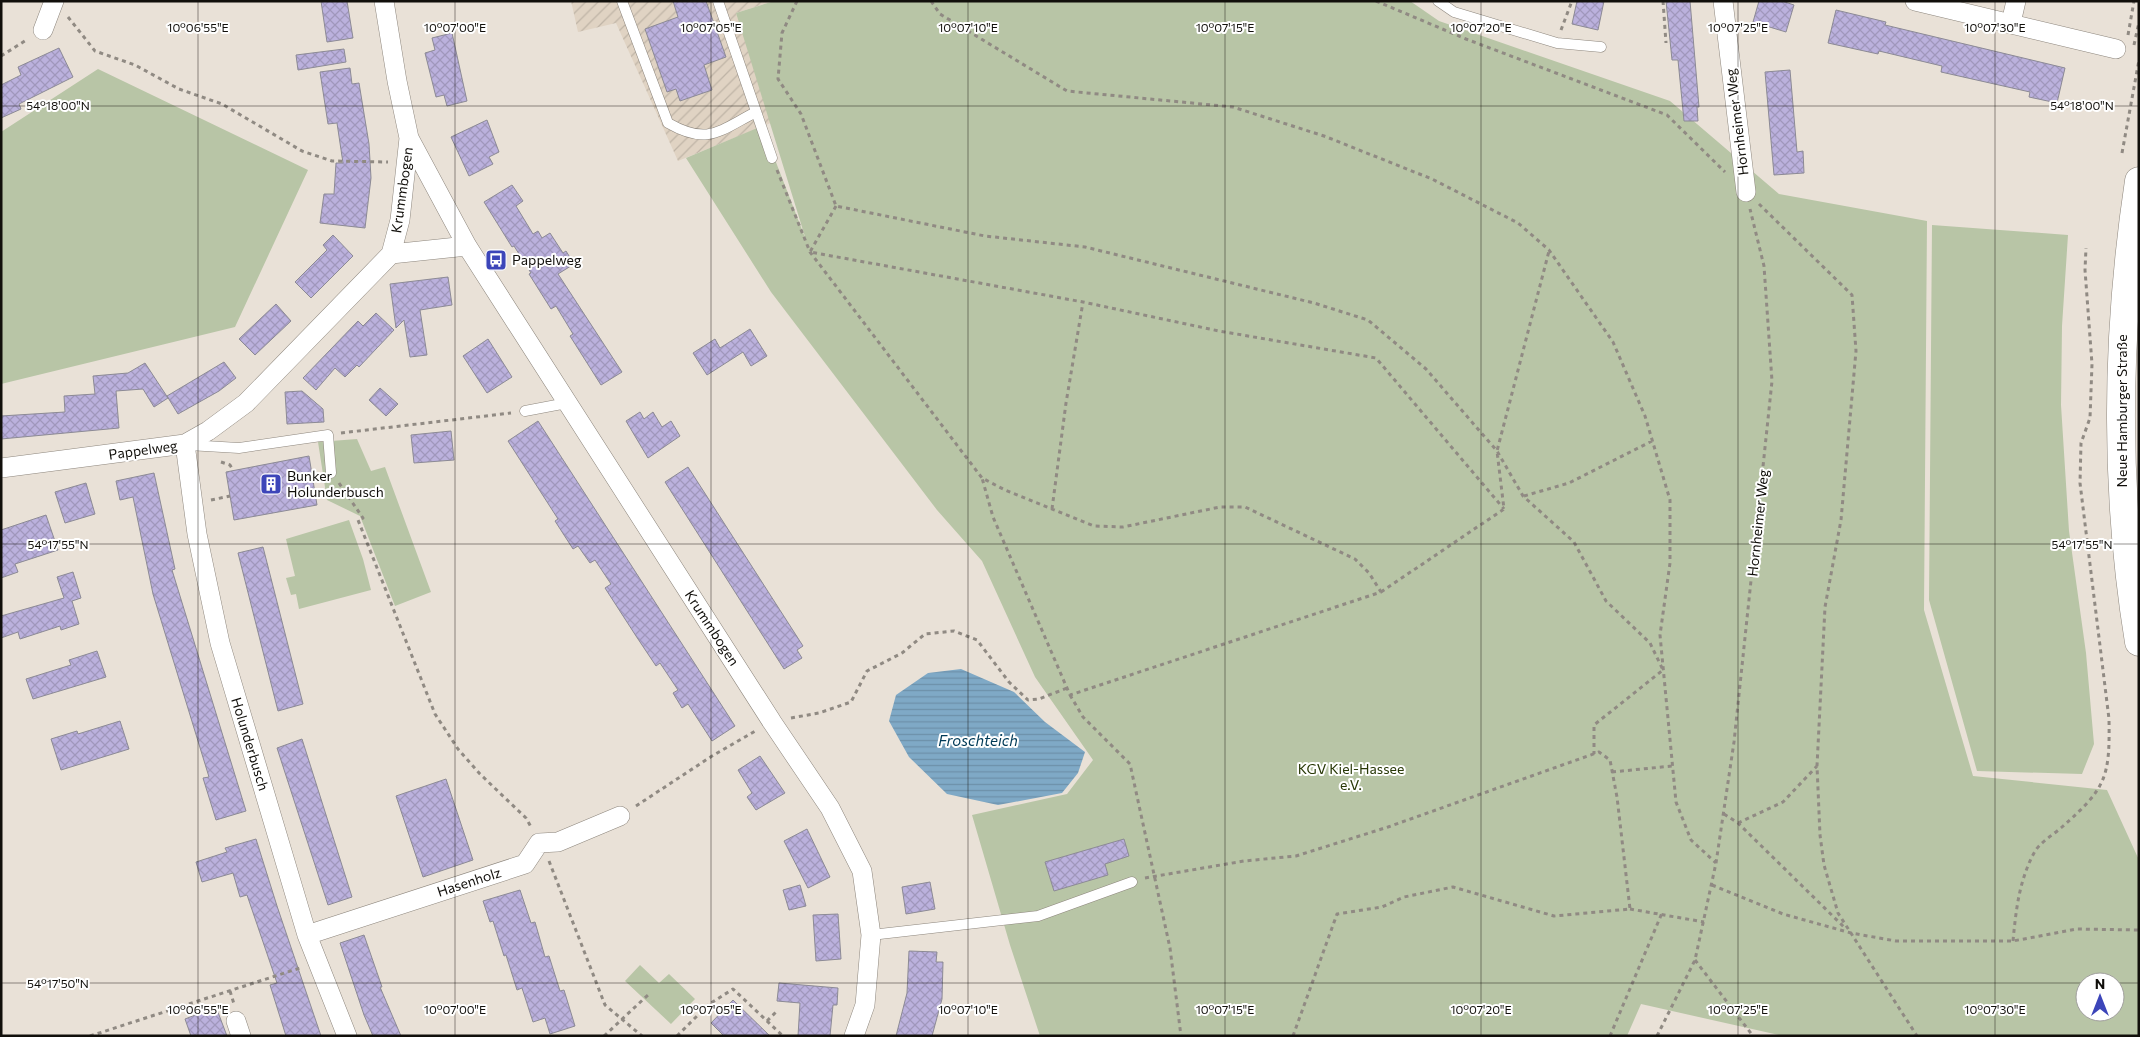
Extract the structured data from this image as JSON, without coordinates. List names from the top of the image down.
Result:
{
  "streets": {
    "main road": ["Neue Hamburger Straße"],
    "street": [
      "Hornheimer Weg",
      "Krummbogen",
      "Pappelweg",
      "Holunderbusch",
      "Hasenholz"
    ]
  },
  "crossings": [
    ["Krummbogen", "Pappelweg"],
    ["Pappelweg", "Holunderbusch"],
    ["Holunderbusch", "Hasenholz"]
  ],
  "water": ["Froschteich"],
  "parks": ["KGV Kiel-Hassee e.V."],
  "places": {
    "bus stop": ["Pappelweg"],
    "building": ["Bunker Holunderbusch"]
  },
  "north": "top",
  "coordinates": [
    "10°06'55\"E",
    "10°07'00\"E",
    "10°07'05\"E",
    "10°07'10\"E",
    "10°07'15\"E",
    "10°07'20\"E",
    "10°07'25\"E",
    "10°07'30\"E",
    "54°18'00\"N",
    "54°17'55\"N",
    "54°17'50\"N"
  ]
}
